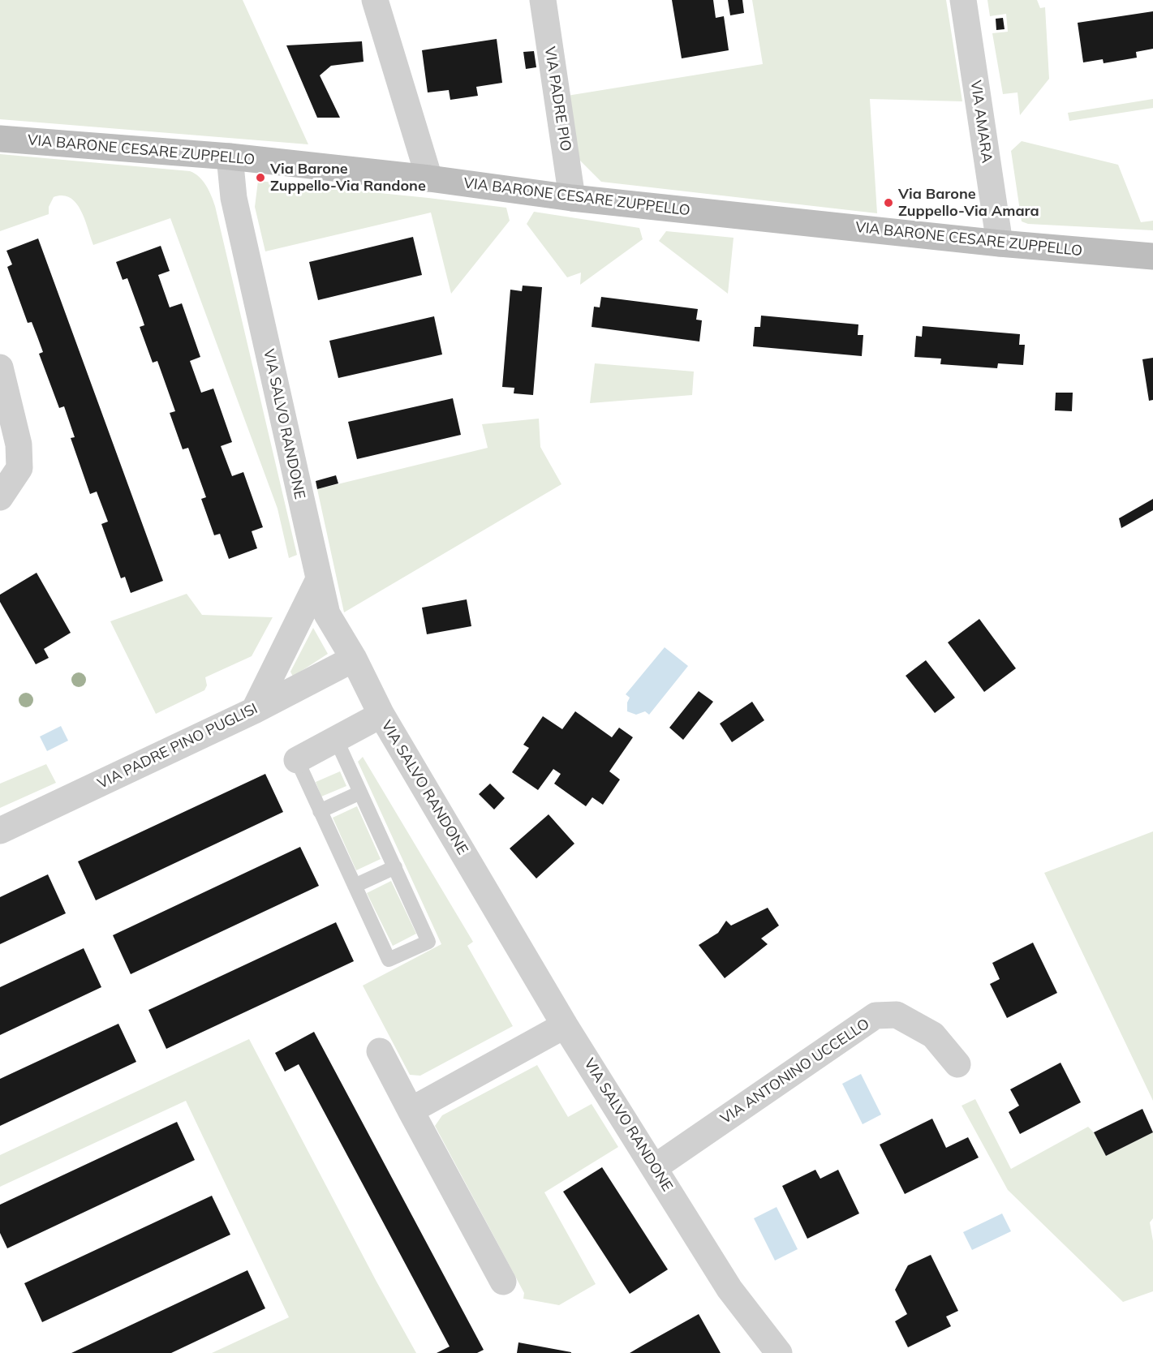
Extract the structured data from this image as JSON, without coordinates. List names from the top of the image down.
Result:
{
  "streets": {
    "main road": ["VIA BARONE CESARE ZUPPELLO"],
    "street": [
      "VIA PADRE PIO",
      "VIA AMARA",
      "VIA SALVO RANDONE",
      "VIA PADRE PINO PUGLISI",
      "VIA ANTONINO UCCELLO"
    ]
  },
  "crossings": [
    ["VIA PADRE PIO", "VIA BARONE CESARE ZUPPELLO"],
    ["VIA AMARA", "VIA BARONE CESARE ZUPPELLO"],
    ["VIA BARONE CESARE ZUPPELLO", "VIA SALVO RANDONE"],
    ["VIA SALVO RANDONE", "VIA PADRE PINO PUGLISI"],
    ["VIA SALVO RANDONE", "VIA ANTONINO UCCELLO"]
  ],
  "places": ["Via Barone Zuppello-Via Randone", "Via Barone Zuppello-Via Amara"]
}
